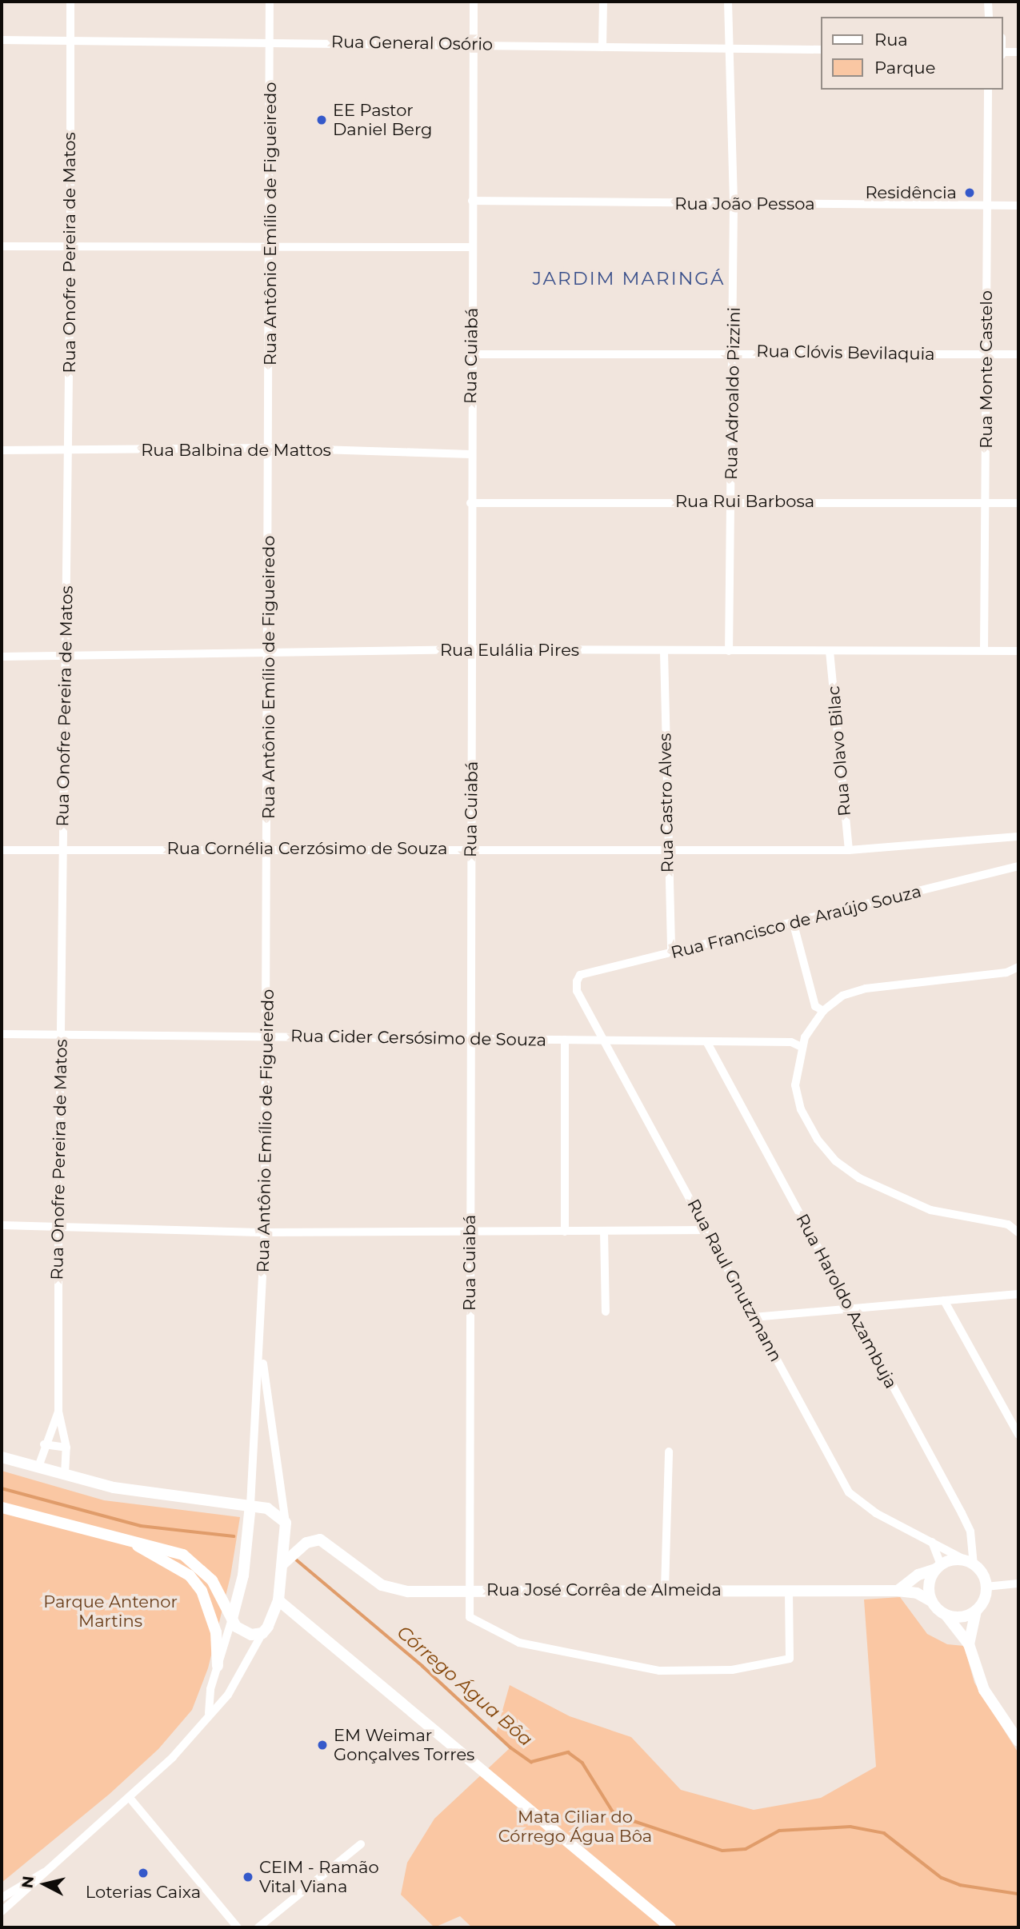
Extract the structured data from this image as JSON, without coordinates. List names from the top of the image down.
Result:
{
  "streets": {
    "street": [
      "Rua General Osório",
      "Rua João Pessoa",
      "Rua Antônio Emílio de Figueiredo",
      "Rua Onofre Pereira de Matos",
      "Rua Clóvis Bevilaquia",
      "Rua Cuiabá",
      "Rua Monte Castelo",
      "Rua Adroaldo Pizzini",
      "Rua Balbina de Mattos",
      "Rua Rui Barbosa",
      "Rua Eulália Pires",
      "Rua Olavo Bilac",
      "Rua Castro Alves",
      "Rua Cornélia Cerzósimo de Souza",
      "Rua Francisco de Araújo Souza",
      "Rua Cider Cersósimo de Souza",
      "Rua Raul Gnutzmann",
      "Rua Haroldo Azambuja",
      "Rua José Corrêa de Almeida"
    ]
  },
  "crossings": [
    ["Rua General Osório", "Rua Antônio Emílio de Figueiredo"],
    ["Rua General Osório", "Rua Onofre Pereira de Matos"],
    ["Rua General Osório", "Rua Cuiabá"],
    ["Rua General Osório", "Rua Adroaldo Pizzini"],
    ["Rua João Pessoa", "Rua Cuiabá"],
    ["Rua João Pessoa", "Rua Monte Castelo"],
    ["Rua João Pessoa", "Rua Adroaldo Pizzini"],
    ["Rua Antônio Emílio de Figueiredo", "Rua Balbina de Mattos"],
    ["Rua Antônio Emílio de Figueiredo", "Rua Eulália Pires"],
    ["Rua Antônio Emílio de Figueiredo", "Rua Cornélia Cerzósimo de Souza"],
    ["Rua Antônio Emílio de Figueiredo", "Rua Cider Cersósimo de Souza"],
    ["Rua Antônio Emílio de Figueiredo", "Rua José Corrêa de Almeida"],
    ["Rua Onofre Pereira de Matos", "Rua Balbina de Mattos"],
    ["Rua Onofre Pereira de Matos", "Rua Eulália Pires"],
    ["Rua Onofre Pereira de Matos", "Rua Cornélia Cerzósimo de Souza"],
    ["Rua Onofre Pereira de Matos", "Rua Cider Cersósimo de Souza"],
    ["Rua Clóvis Bevilaquia", "Rua Cuiabá"],
    ["Rua Clóvis Bevilaquia", "Rua Monte Castelo"],
    ["Rua Clóvis Bevilaquia", "Rua Adroaldo Pizzini"],
    ["Rua Cuiabá", "Rua Balbina de Mattos"],
    ["Rua Cuiabá", "Rua Rui Barbosa"],
    ["Rua Cuiabá", "Rua Eulália Pires"],
    ["Rua Cuiabá", "Rua Cornélia Cerzósimo de Souza"],
    ["Rua Cuiabá", "Rua Cider Cersósimo de Souza"],
    ["Rua Cuiabá", "Rua José Corrêa de Almeida"],
    ["Rua Monte Castelo", "Rua Rui Barbosa"],
    ["Rua Monte Castelo", "Rua Eulália Pires"],
    ["Rua Adroaldo Pizzini", "Rua Rui Barbosa"],
    ["Rua Adroaldo Pizzini", "Rua Eulália Pires"],
    ["Rua Eulália Pires", "Rua Olavo Bilac"],
    ["Rua Eulália Pires", "Rua Castro Alves"],
    ["Rua Olavo Bilac", "Rua Cornélia Cerzósimo de Souza"],
    ["Rua Castro Alves", "Rua Cornélia Cerzósimo de Souza"],
    ["Rua Castro Alves", "Rua Francisco de Araújo Souza"],
    ["Rua Francisco de Araújo Souza", "Rua Raul Gnutzmann"],
    ["Rua Cider Cersósimo de Souza", "Rua Raul Gnutzmann"],
    ["Rua Cider Cersósimo de Souza", "Rua Haroldo Azambuja"],
    ["Rua Raul Gnutzmann", "Rua Haroldo Azambuja"],
    ["Rua Raul Gnutzmann", "Rua José Corrêa de Almeida"],
    ["Rua Haroldo Azambuja", "Rua José Corrêa de Almeida"]
  ],
  "districts": ["JARDIM MARINGÁ"],
  "water": ["Córrego Água Bôa"],
  "parks": ["Parque Antenor Martins", "Mata Ciliar do Córrego Água Bôa"],
  "places": [
    "EE Pastor Daniel Berg",
    "Residência",
    "EM Weimar Gonçalves Torres",
    "Loterias Caixa",
    "CEIM - Ramão Vital Viana"
  ],
  "legend": ["Rua", "Parque"],
  "north": "left"
}
